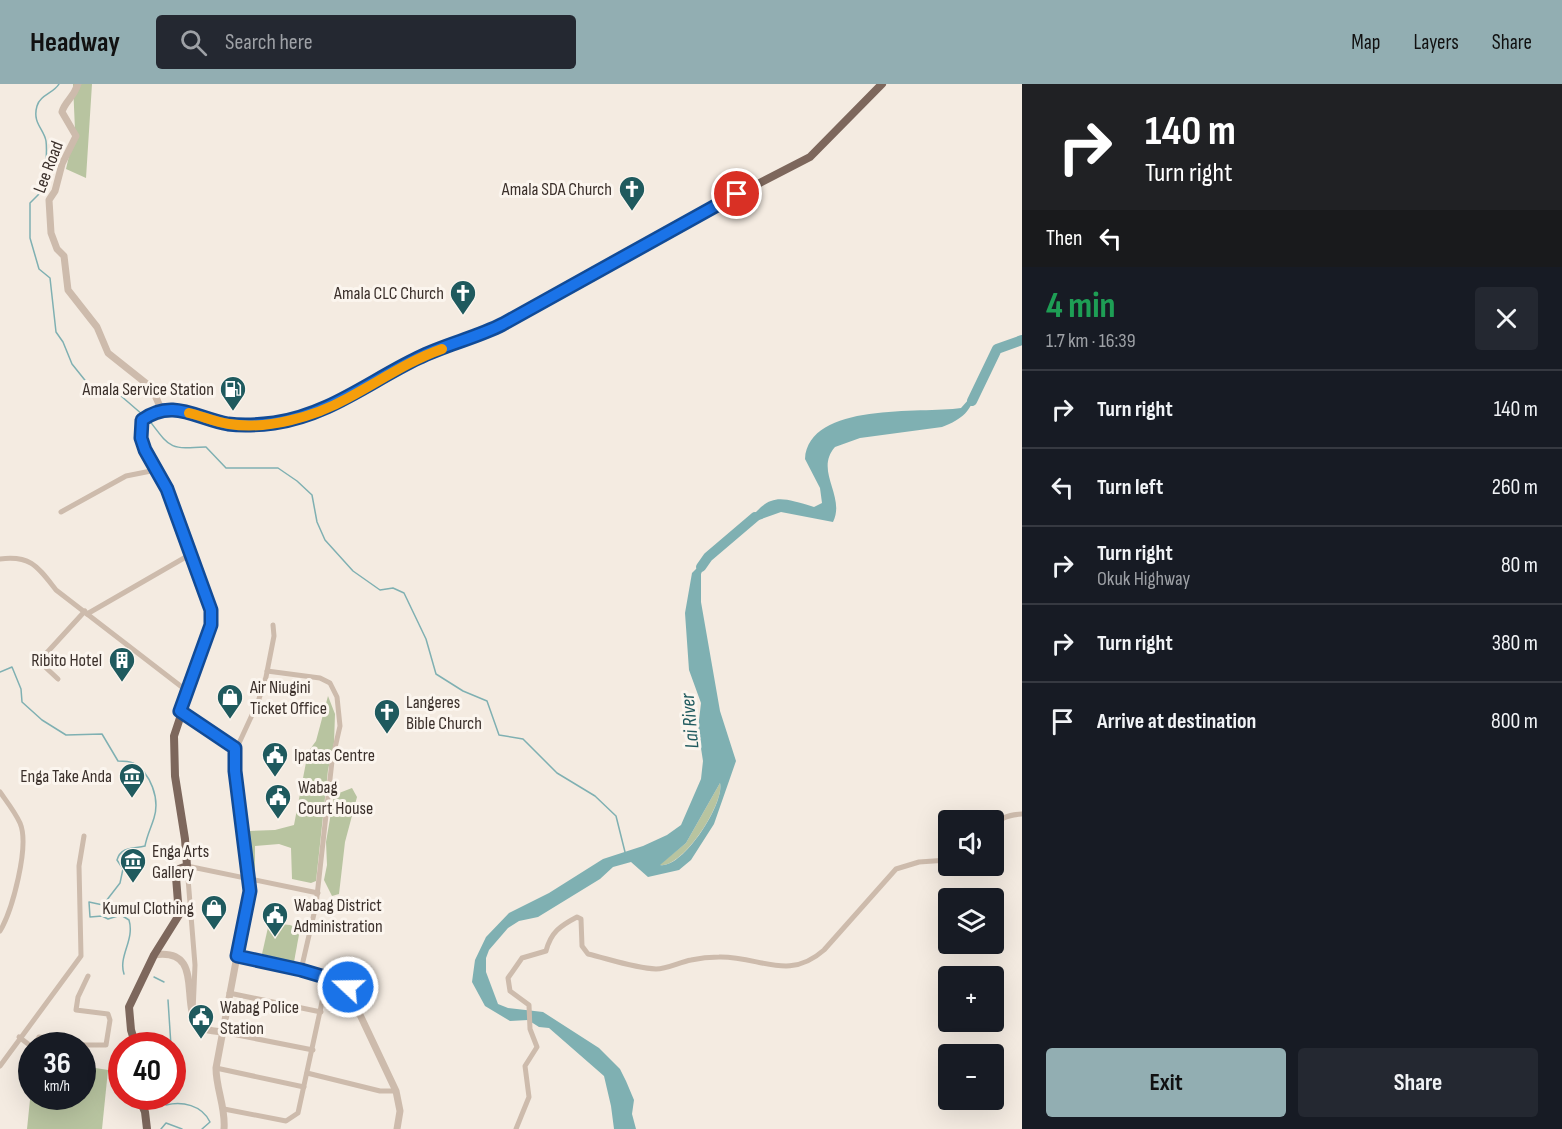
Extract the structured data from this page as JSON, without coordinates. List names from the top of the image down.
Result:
{
  "streets": {
    "street": ["Lee Road"]
  },
  "water": ["Lai River"],
  "places": {
    "church": ["Amala SDA Church", "Amala CLC Church", "Langeres Bible Church"],
    "fuel station": ["Amala Service Station"],
    "building": ["Ribito Hotel"],
    "shop": ["Air Niugini Ticket Office", "Kumul Clothing"],
    "public building": [
      "Ipatas Centre",
      "Wabag Court House",
      "Wabag District Administration",
      "Wabag Police Station"
    ],
    "museum": ["Enga Take Anda", "Enga Arts Gallery"]
  },
  "page": {
    "header": "Headway",
    "search": "Search here",
    "nav": ["Map", "Layers", "Share"],
    "turn": ["140 m", "Turn right"],
    "then": "Then",
    "heading": ["4 min", "1.7 km · 16:39"],
    "list": [
      {
        "name": "Turn right",
        "value": "140 m"
      },
      {
        "name": "Turn left",
        "value": "260 m"
      },
      {
        "name": "Turn right",
        "note": "Okuk Highway",
        "value": "80 m"
      },
      {
        "name": "Turn right",
        "value": "380 m"
      },
      {
        "name": "Arrive at destination",
        "value": "800 m"
      }
    ],
    "map_buttons": ["+", "−"],
    "speed": "36 km/h",
    "limit": "40",
    "buttons": ["Exit", "Share"]
  }
}
